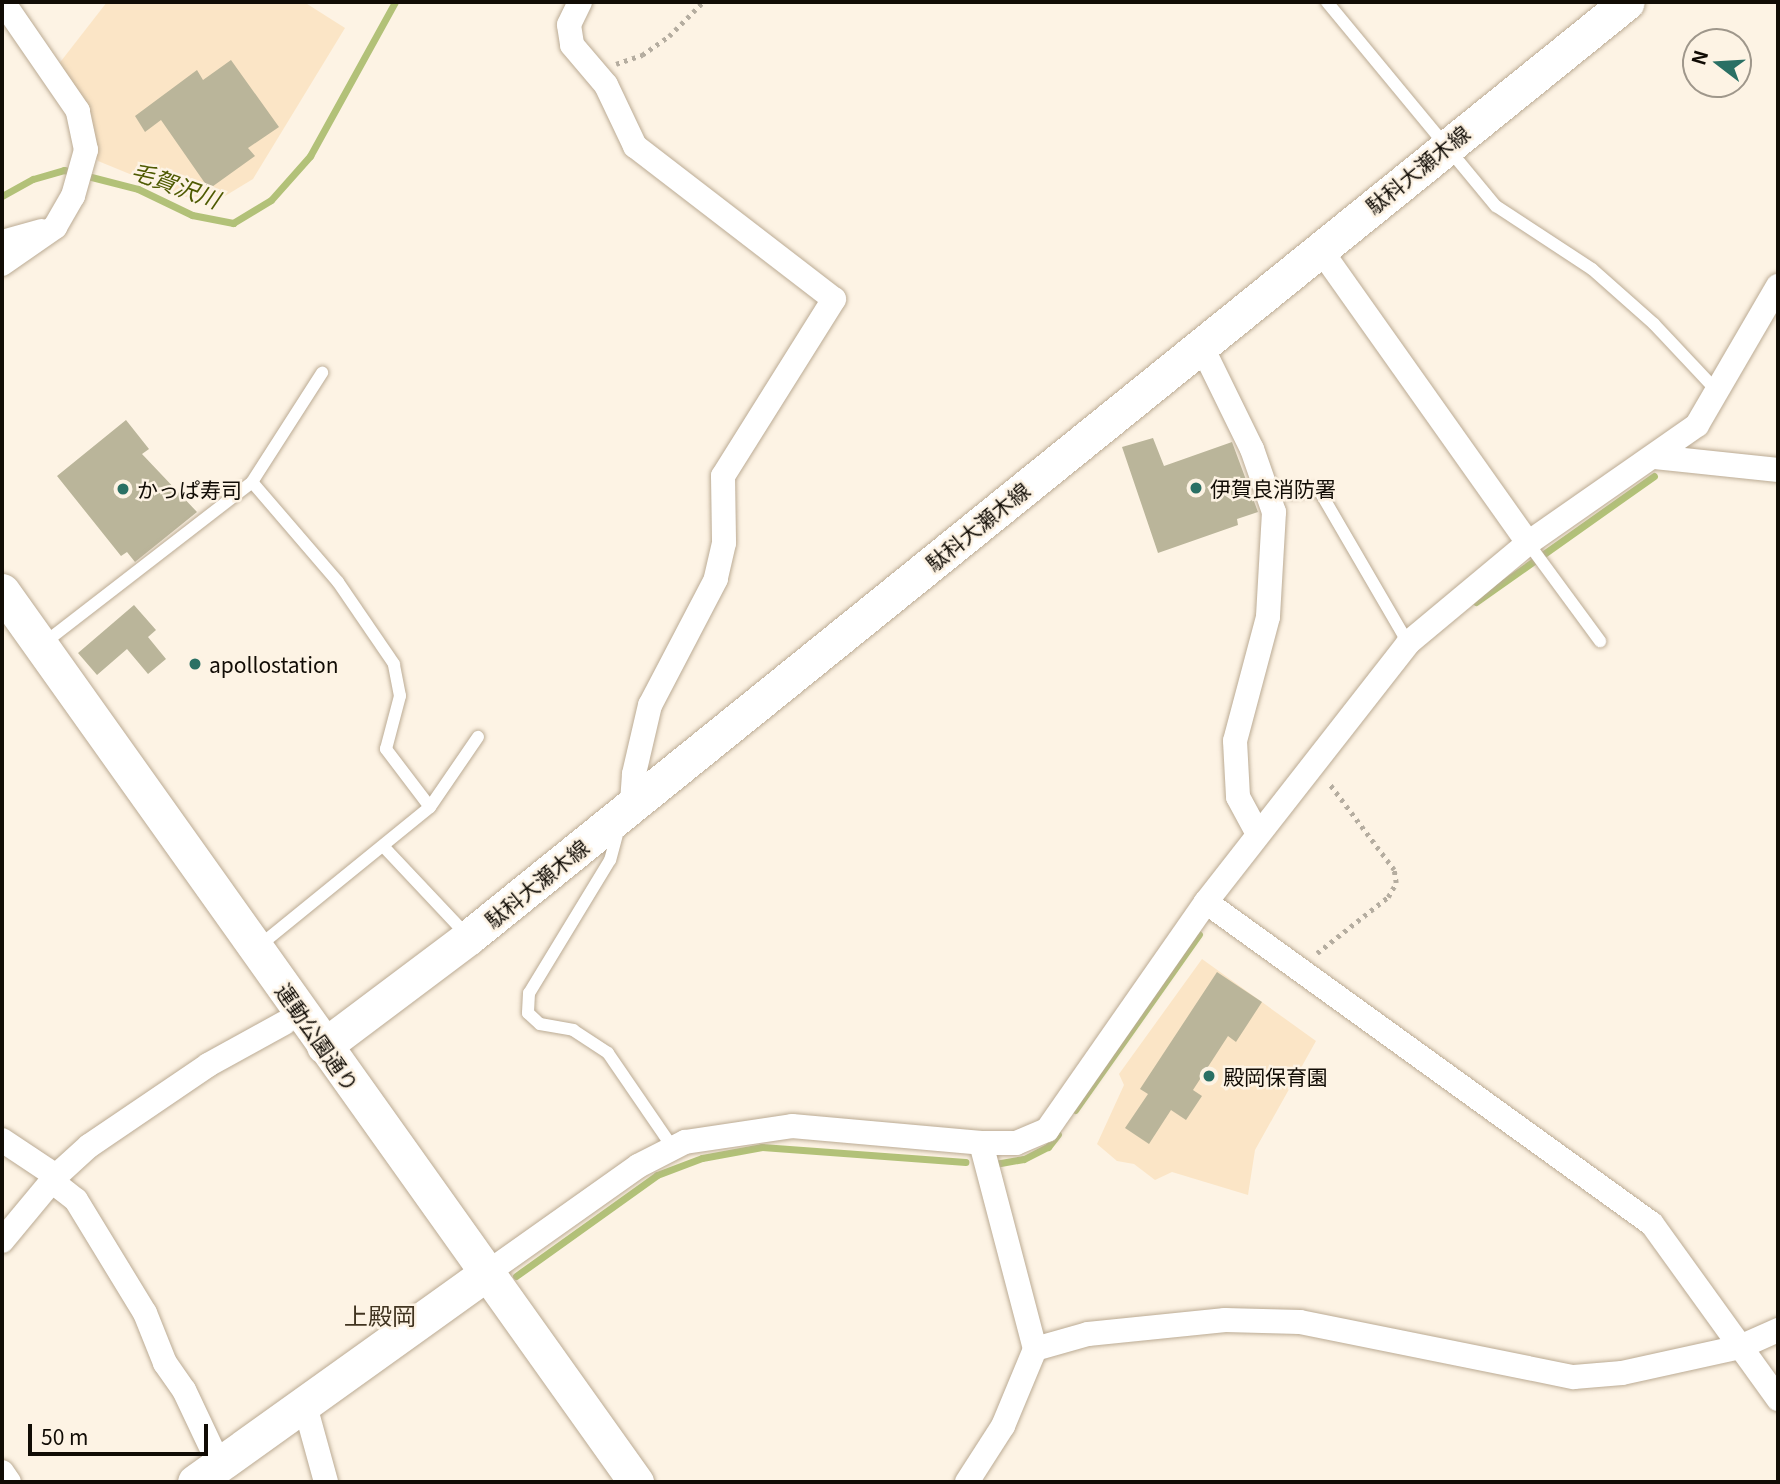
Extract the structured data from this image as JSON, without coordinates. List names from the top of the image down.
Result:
{
  "streets": {
    "main road": ["駄科大瀬木線", "運動公園通り"]
  },
  "crossings": [
    ["駄科大瀬木線", "運動公園通り"]
  ],
  "districts": ["上殿岡"],
  "water": ["毛賀沢川"],
  "places": [
    "伊賀良消防署",
    "かっぱ寿司",
    "apollostation",
    "殿岡保育園"
  ],
  "scale_bar": "50 m",
  "north": "left"
}
